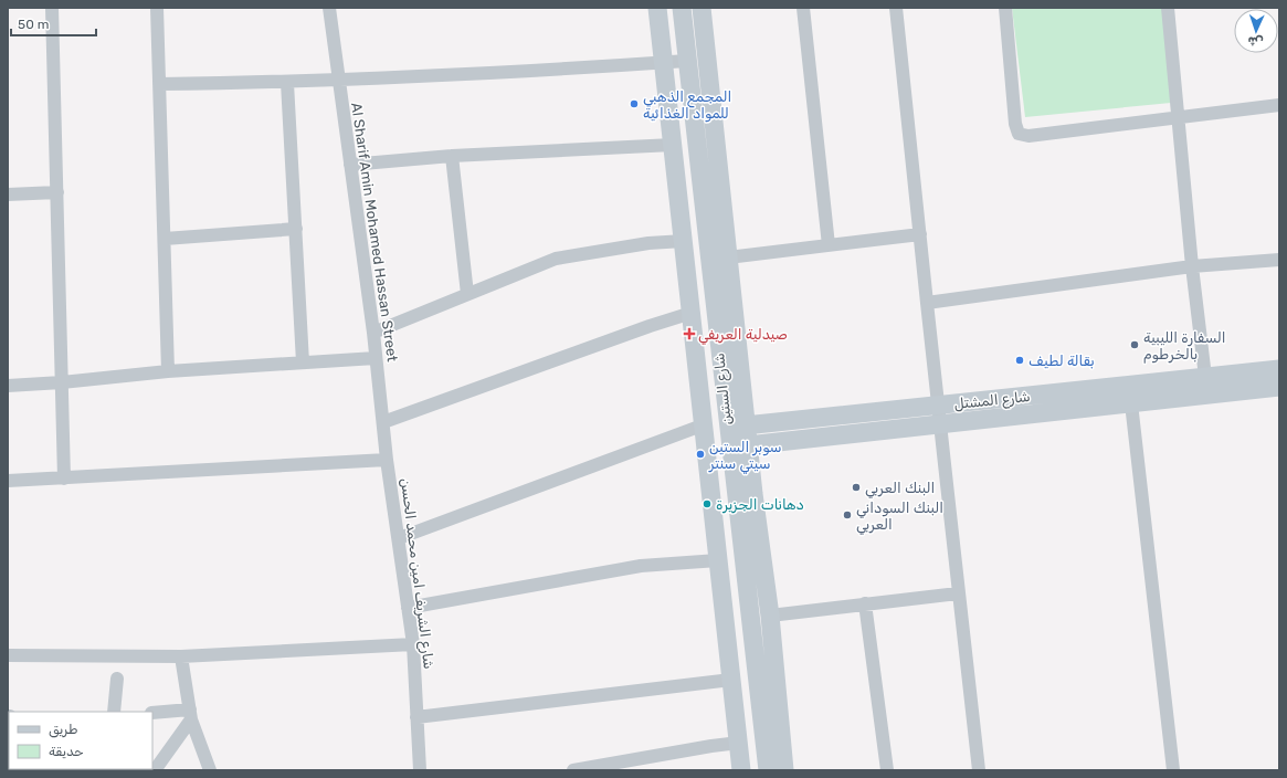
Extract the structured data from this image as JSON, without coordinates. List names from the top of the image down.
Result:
{
  "streets": {
    "main road": ["شارع الستين", "شارع المشتل"],
    "street": ["Al Sharif Amin Mohamed Hassan Street", "شارع الشريف امين محمد الحسن"]
  },
  "crossings": [
    ["Al Sharif Amin Mohamed Hassan Street", "شارع الشريف امين محمد الحسن"],
    ["شارع الستين", "شارع المشتل"]
  ],
  "places": {
    "other": [
      "المجمع الذهبي للمواد الغذائية",
      "السفارة الليبية بالخرطوم",
      "بقالة لطيف",
      "سوبر الستين سيتي سنتر",
      "البنك العربي",
      "دهانات الجزيرة",
      "البنك السوداني العربي"
    ],
    "health": ["صيدلية العريفي"]
  },
  "legend": ["طريق", "حديقة"],
  "scale_bar": "50 m",
  "north": "bottom"
}
